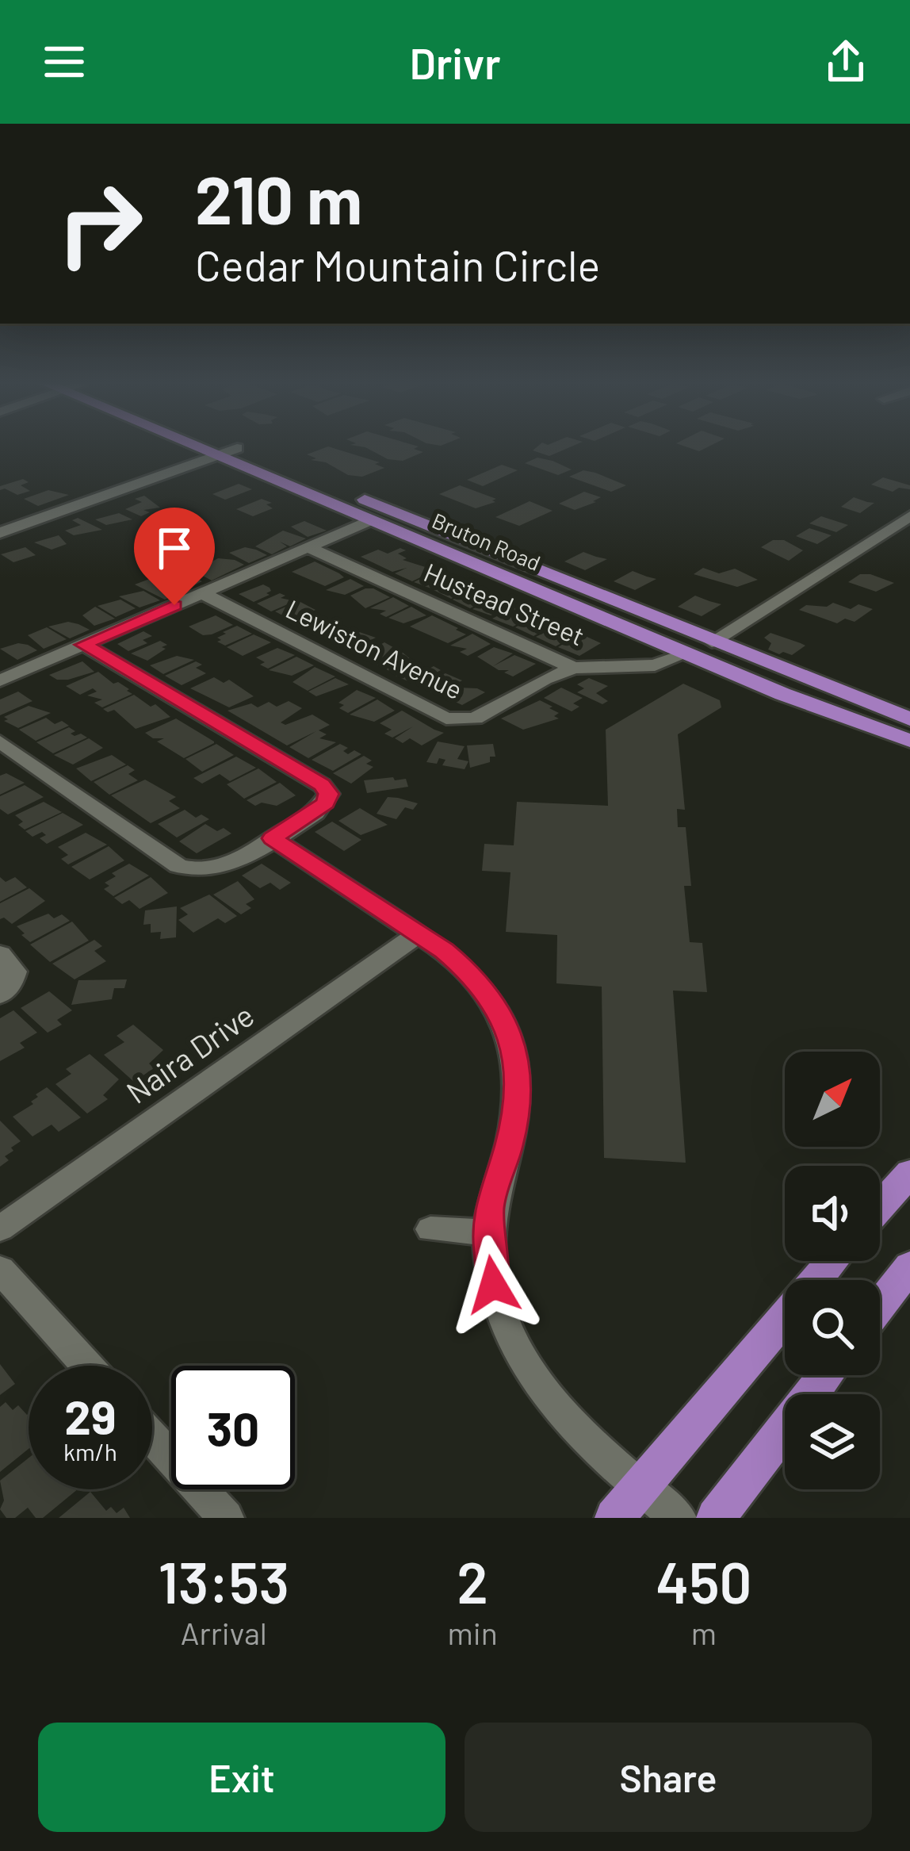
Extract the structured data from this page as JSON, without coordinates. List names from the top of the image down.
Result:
{
  "streets": {
    "main road": ["Bruton Road"],
    "street": ["Hustead Street", "Lewiston Avenue", "Naira Drive"]
  },
  "crossings": [
    ["Bruton Road", "Hustead Street"],
    ["Hustead Street", "Lewiston Avenue"]
  ],
  "north": "top right",
  "page": {
    "header": "Drivr",
    "turn": ["210 m", "Cedar Mountain Circle"],
    "speed": "29 km/h",
    "limit": "30",
    "eta": [
      "13:53",
      "Arrival",
      "2",
      "min",
      "450",
      "m"
    ],
    "buttons": ["Exit", "Share"]
  }
}
